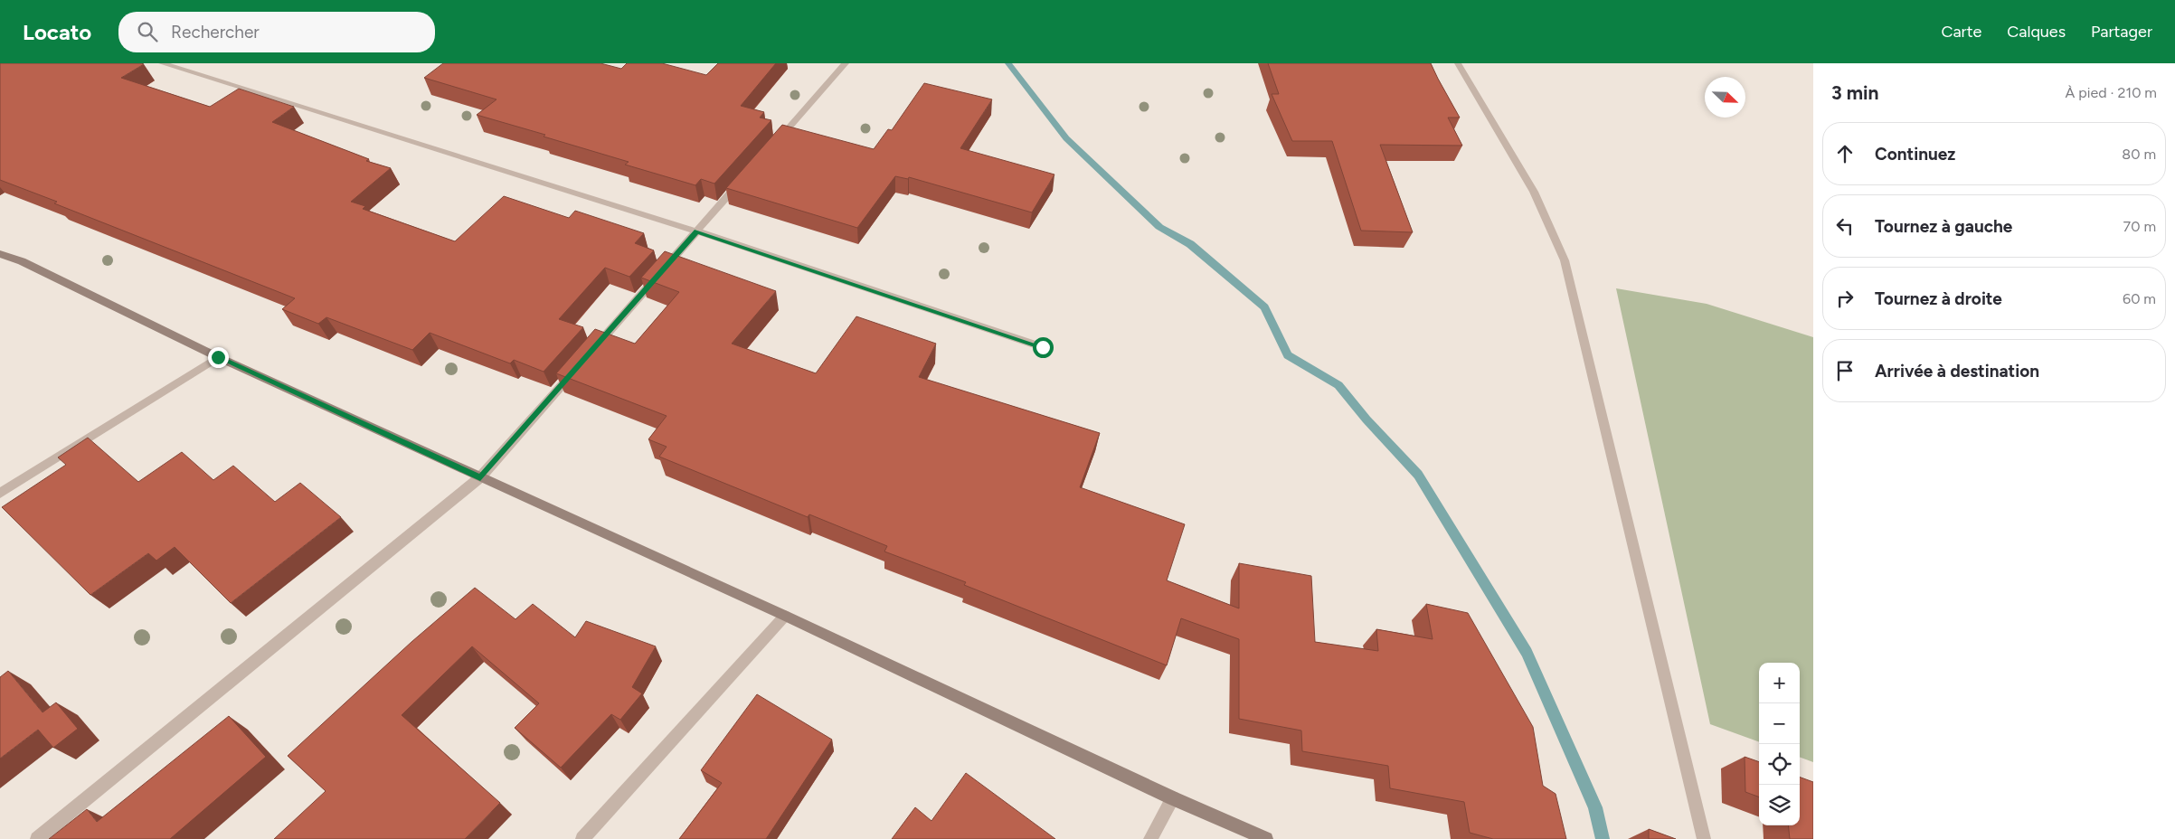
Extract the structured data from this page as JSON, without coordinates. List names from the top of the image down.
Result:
{
  "north": "bottom right",
  "page": {
    "header": "Locato",
    "search": "Rechercher",
    "nav": ["Carte", "Calques", "Partager"],
    "heading": ["3 min", "À pied · 210 m"],
    "list": [
      ["Continuez", "80 m"],
      ["Tournez à gauche", "70 m"],
      ["Tournez à droite", "60 m"],
      "Arrivée à destination"
    ],
    "map_buttons": ["+", "−"]
  }
}
